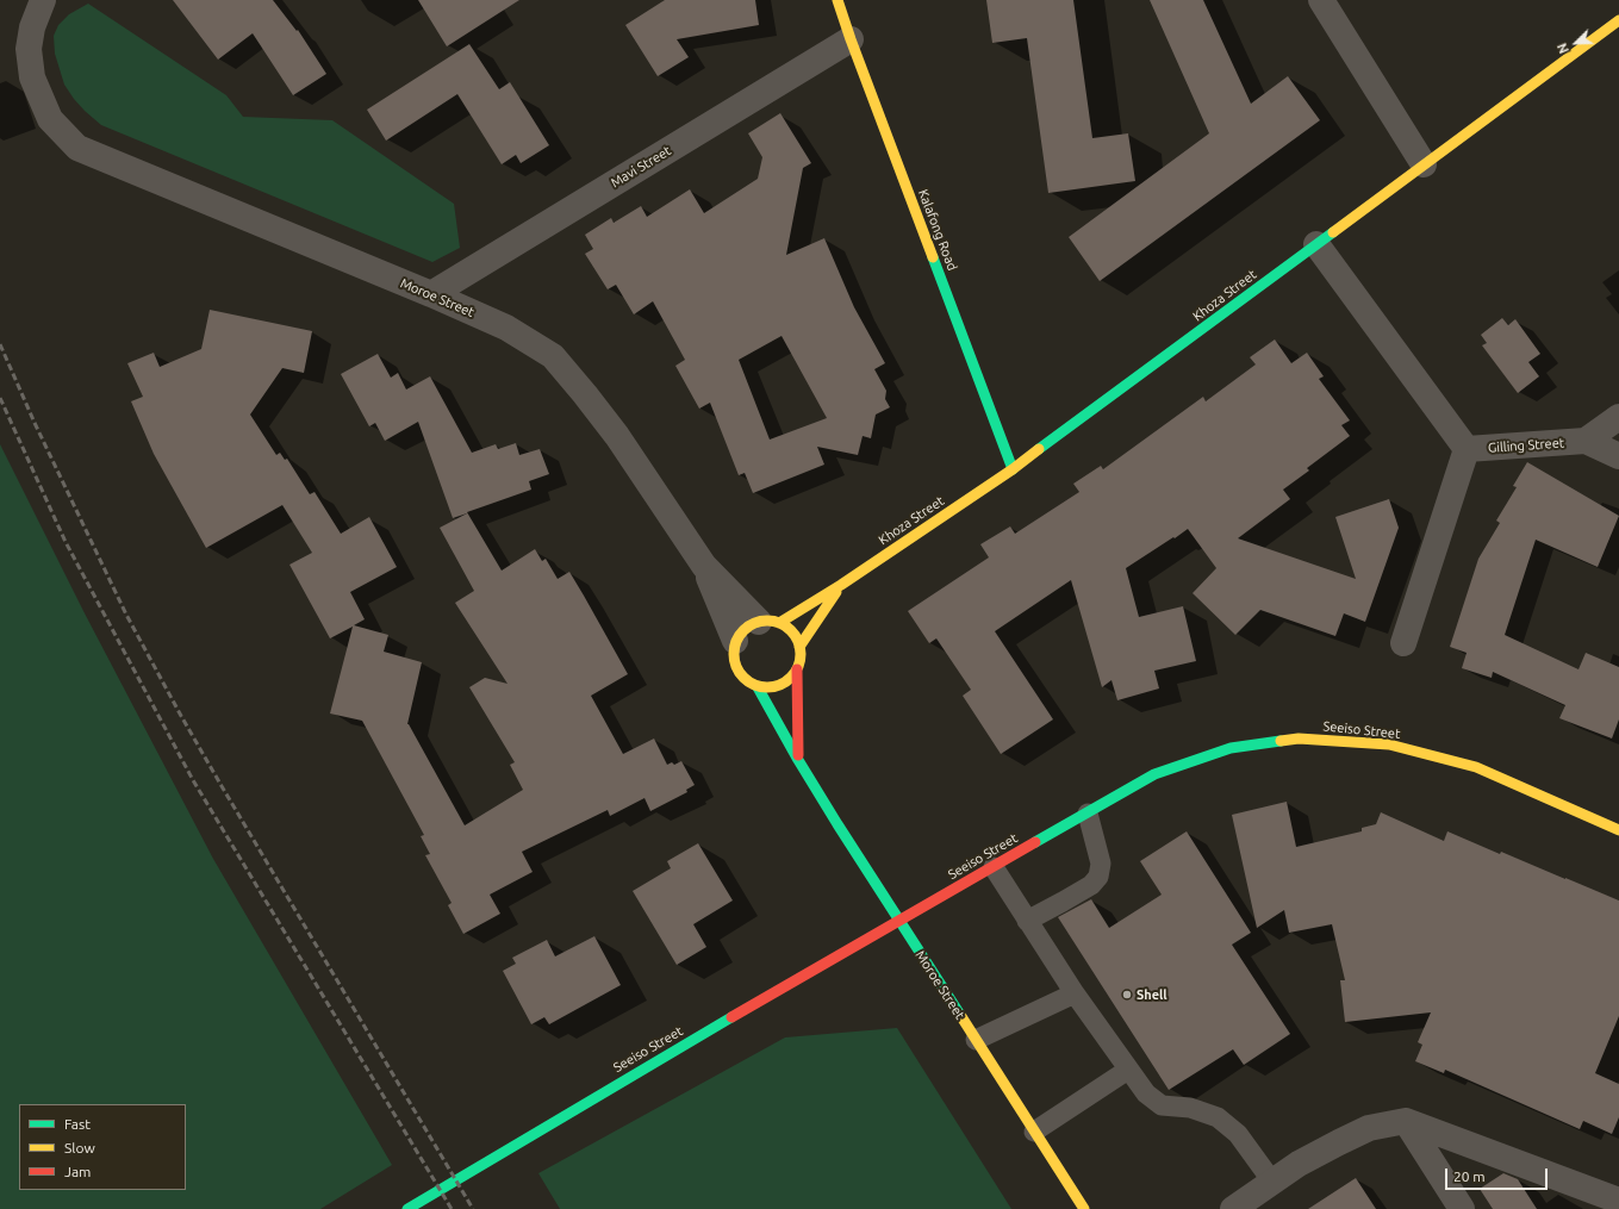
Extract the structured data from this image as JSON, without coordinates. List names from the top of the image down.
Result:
{
  "streets": {
    "street": [
      "Mavi Street",
      "Kalafong Road",
      "Khoza Street",
      "Moroe Street",
      "Gilling Street",
      "Seeiso Street"
    ]
  },
  "crossings": [
    ["Mavi Street", "Kalafong Road"],
    ["Mavi Street", "Moroe Street"],
    ["Kalafong Road", "Khoza Street"],
    ["Khoza Street", "Moroe Street"],
    ["Moroe Street", "Seeiso Street"]
  ],
  "places": ["Shell"],
  "legend": ["Fast", "Slow", "Jam"],
  "scale_bar": "20 m",
  "north": "bottom left"
}
